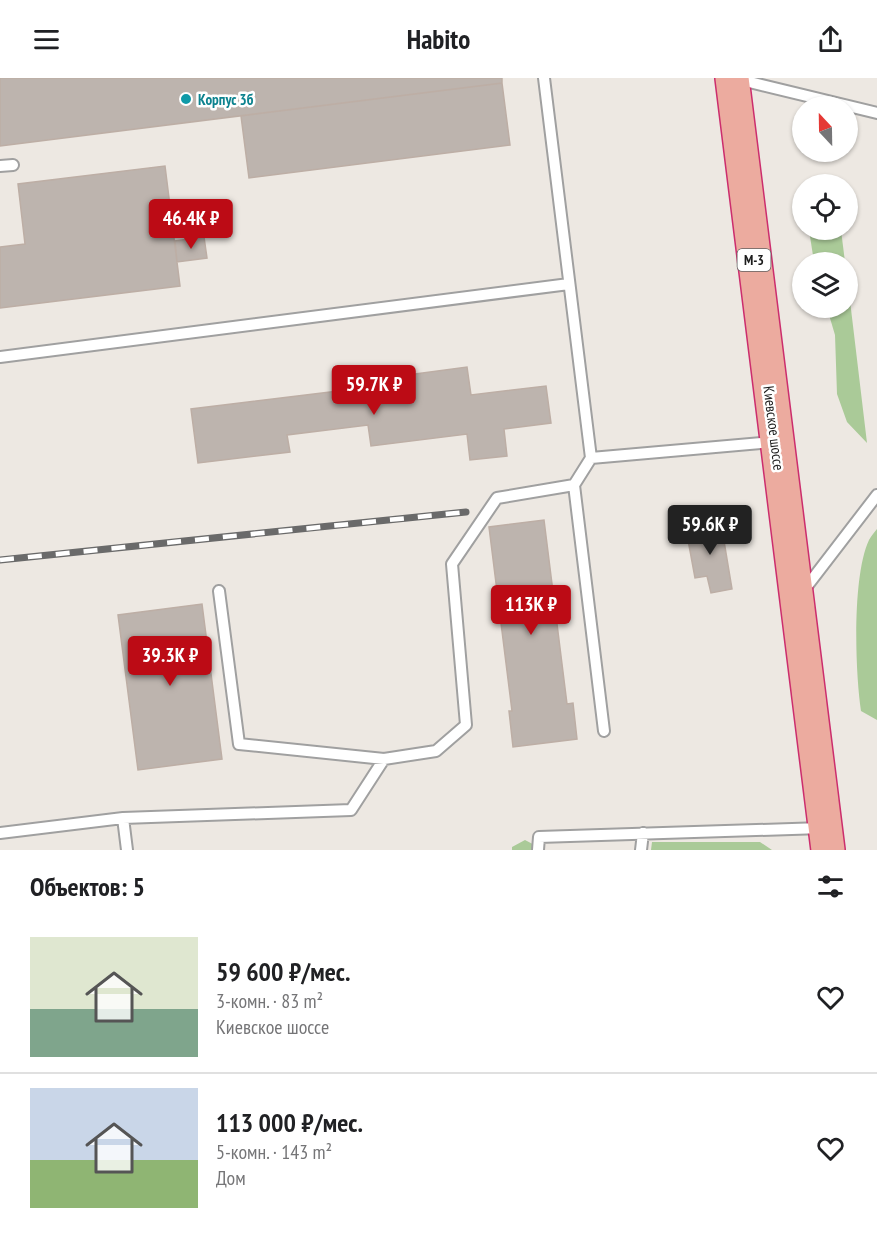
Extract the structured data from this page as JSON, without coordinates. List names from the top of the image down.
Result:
{
  "streets": {
    "highway": ["М-3", "Киевское шоссе"]
  },
  "places": ["Корпус 3б"],
  "north": "top",
  "page": {
    "header": "Habito",
    "price": [
      "46.4K ₽",
      "59.7K ₽",
      "59.6K ₽",
      "113K ₽",
      "39.3K ₽"
    ],
    "heading": "Объектов: 5",
    "list": [
      {
        "name": "59 600 ₽/мес.",
        "note": "3-комн. · 83 m² · Киевское шоссе"
      },
      {
        "name": "113 000 ₽/мес.",
        "note": "5-комн. · 143 m² · Дом"
      }
    ]
  }
}
